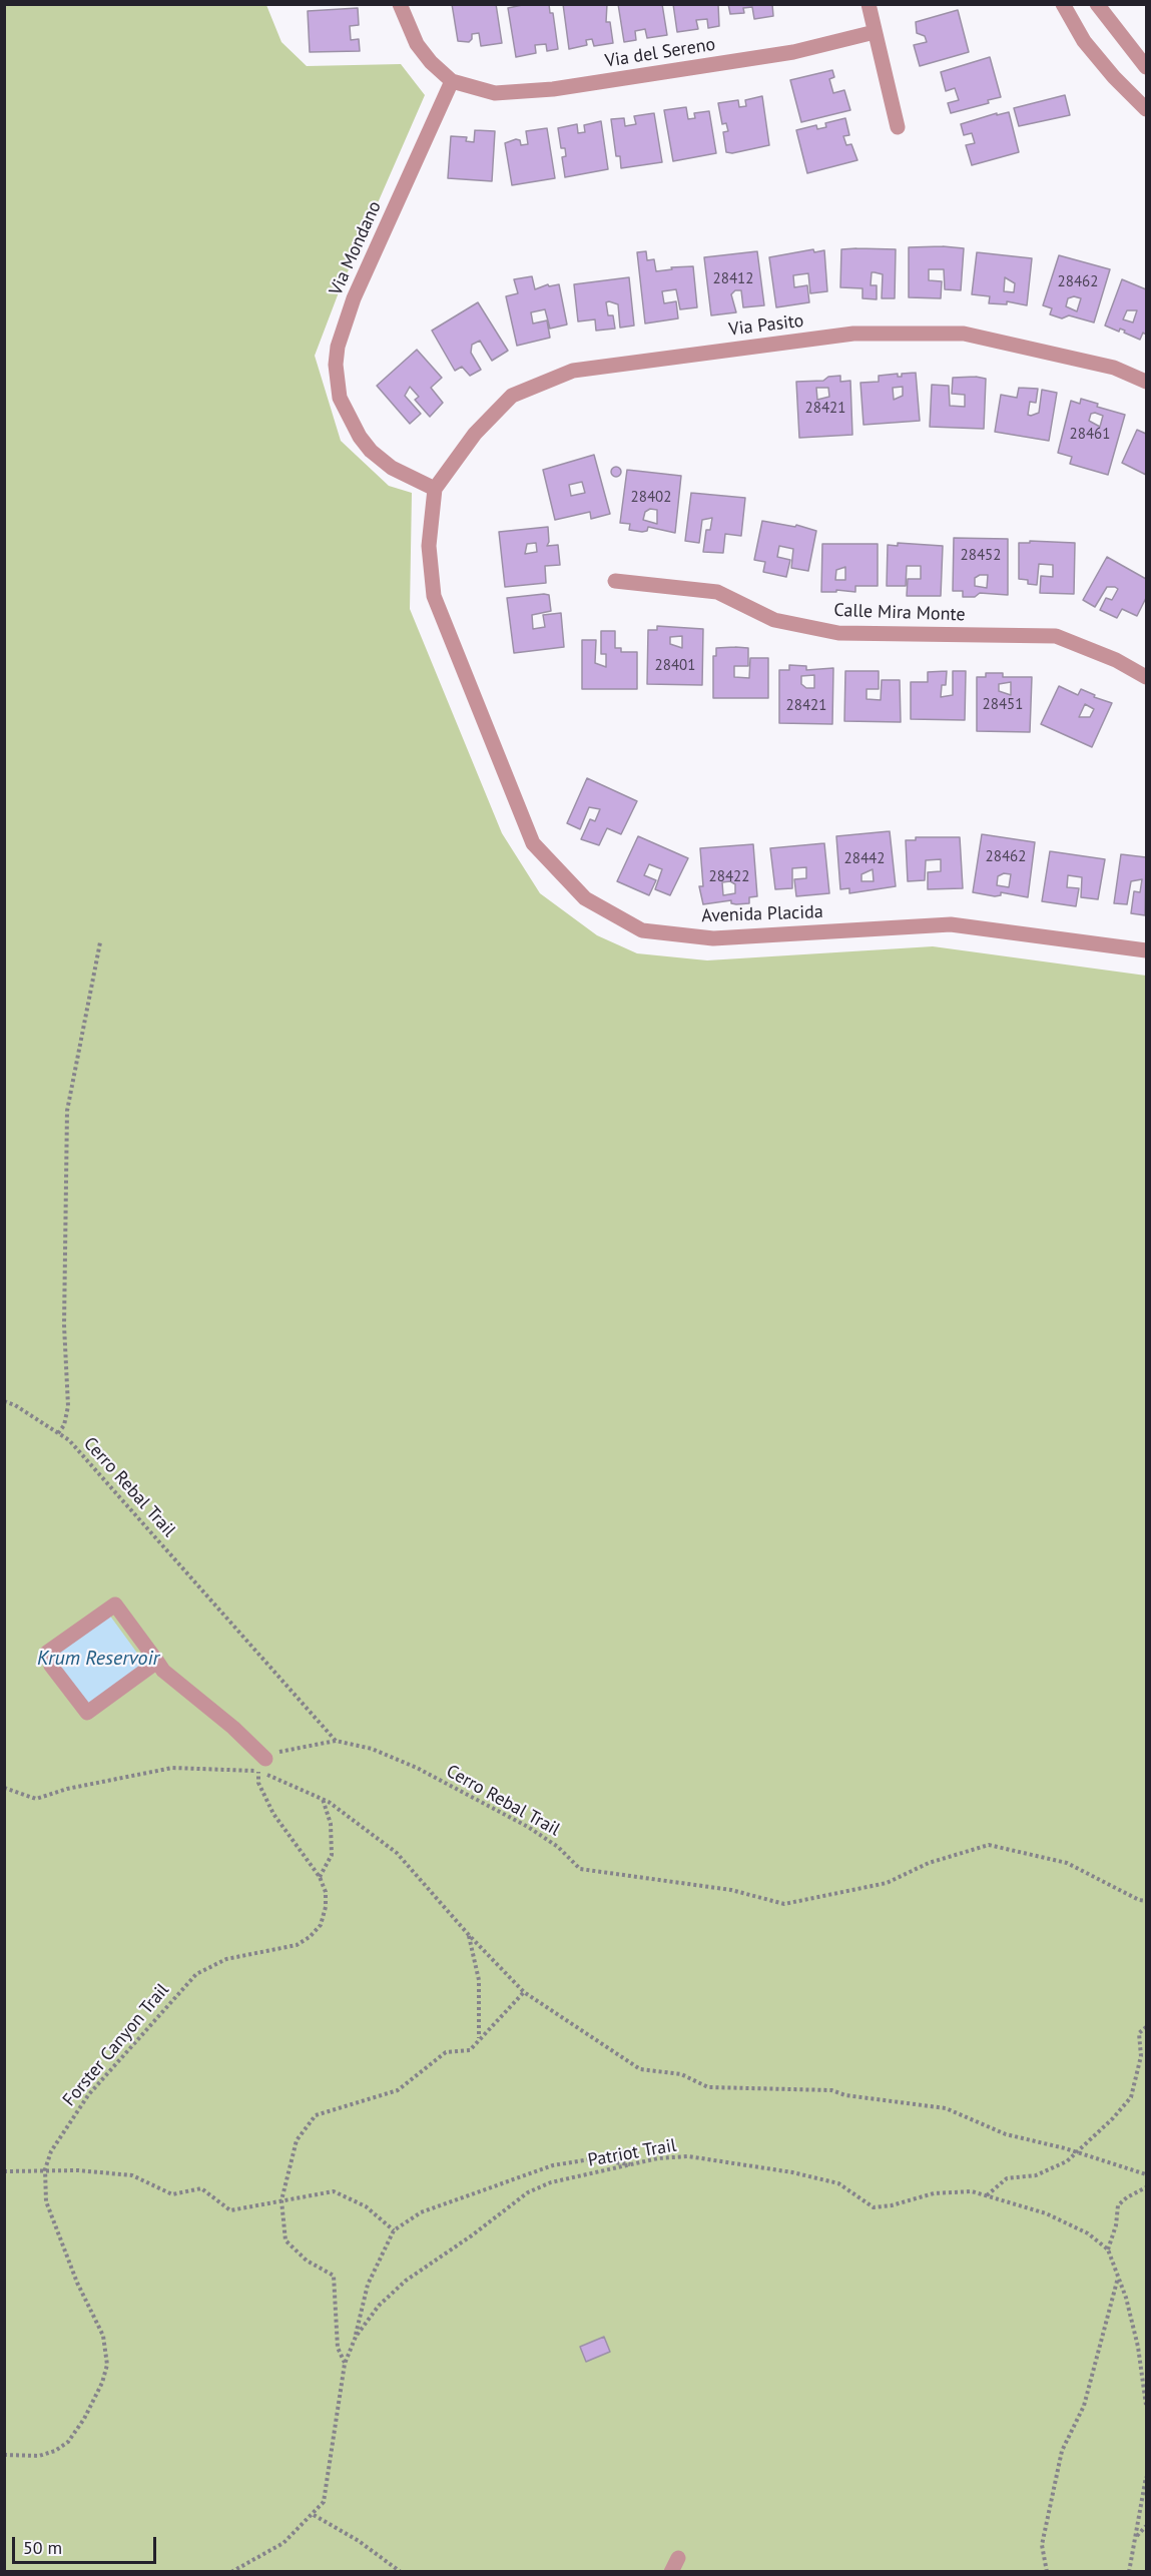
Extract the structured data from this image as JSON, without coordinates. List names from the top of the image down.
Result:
{
  "streets": {
    "street": [
      "Via del Sereno",
      "Via Mondano",
      "Via Pasito",
      "Calle Mira Monte",
      "Avenida Placida"
    ],
    "path": ["Cerro Rebal Trail", "Forster Canyon Trail", "Patriot Trail"]
  },
  "crossings": [
    ["Via del Sereno", "Via Mondano"],
    ["Via Mondano", "Via Pasito"],
    ["Via Mondano", "Avenida Placida"],
    ["Via Pasito", "Avenida Placida"]
  ],
  "water": ["Krum Reservoir"],
  "house_numbers": [
    "28412",
    "28462",
    "28421",
    "28461",
    "28402",
    "28452",
    "28401",
    "28451",
    "28421",
    "28462",
    "28442",
    "28422"
  ],
  "scale_bar": "50 m"
}
